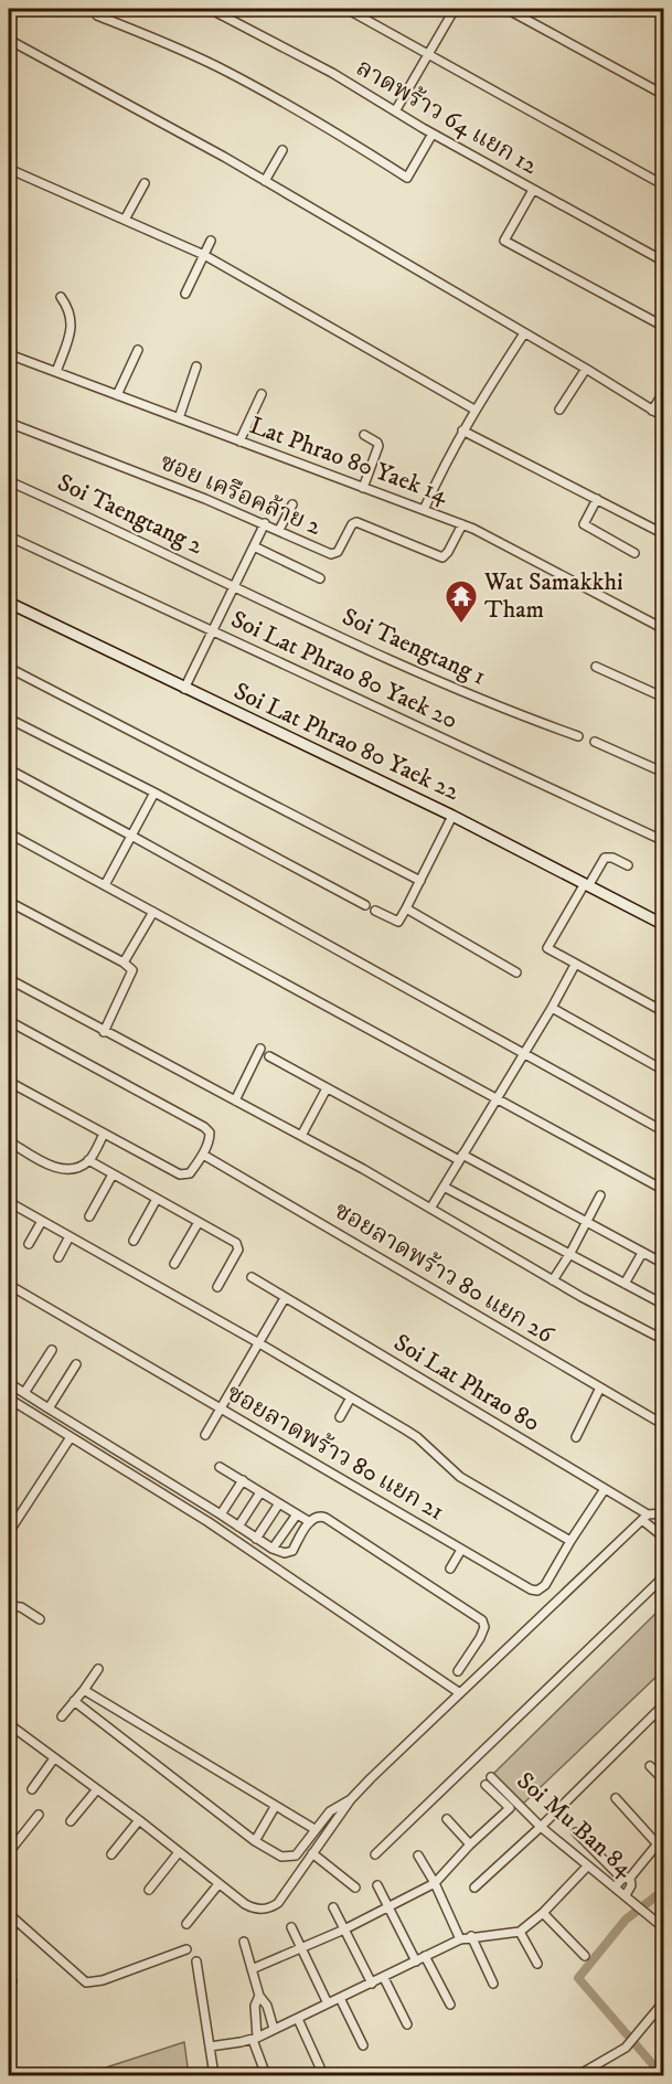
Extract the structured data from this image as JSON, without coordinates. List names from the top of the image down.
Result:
{
  "streets": {
    "street": [
      "ลาดพร้าว 64 แยก 12",
      "Lat Phrao 80 Yaek 14",
      "ซอย เครือคล้าย 2",
      "Soi Taengtang 2",
      "Soi Taengtang 1",
      "Soi Lat Phrao 80 Yaek 20",
      "Soi Lat Phrao 80 Yaek 22",
      "ซอยลาดพร้าว 80 แยก 26",
      "Soi Lat Phrao 80",
      "ซอยลาดพร้าว 80 แยก 21",
      "Soi Mu Ban 84"
    ]
  },
  "crossings": [
    ["Lat Phrao 80 Yaek 14", "ซอย เครือคล้าย 2"],
    ["Soi Taengtang 2", "Soi Taengtang 1"],
    ["Soi Lat Phrao 80", "ซอยลาดพร้าว 80 แยก 21"]
  ],
  "places": {
    "temple": ["Wat Samakkhi Tham"]
  }
}
